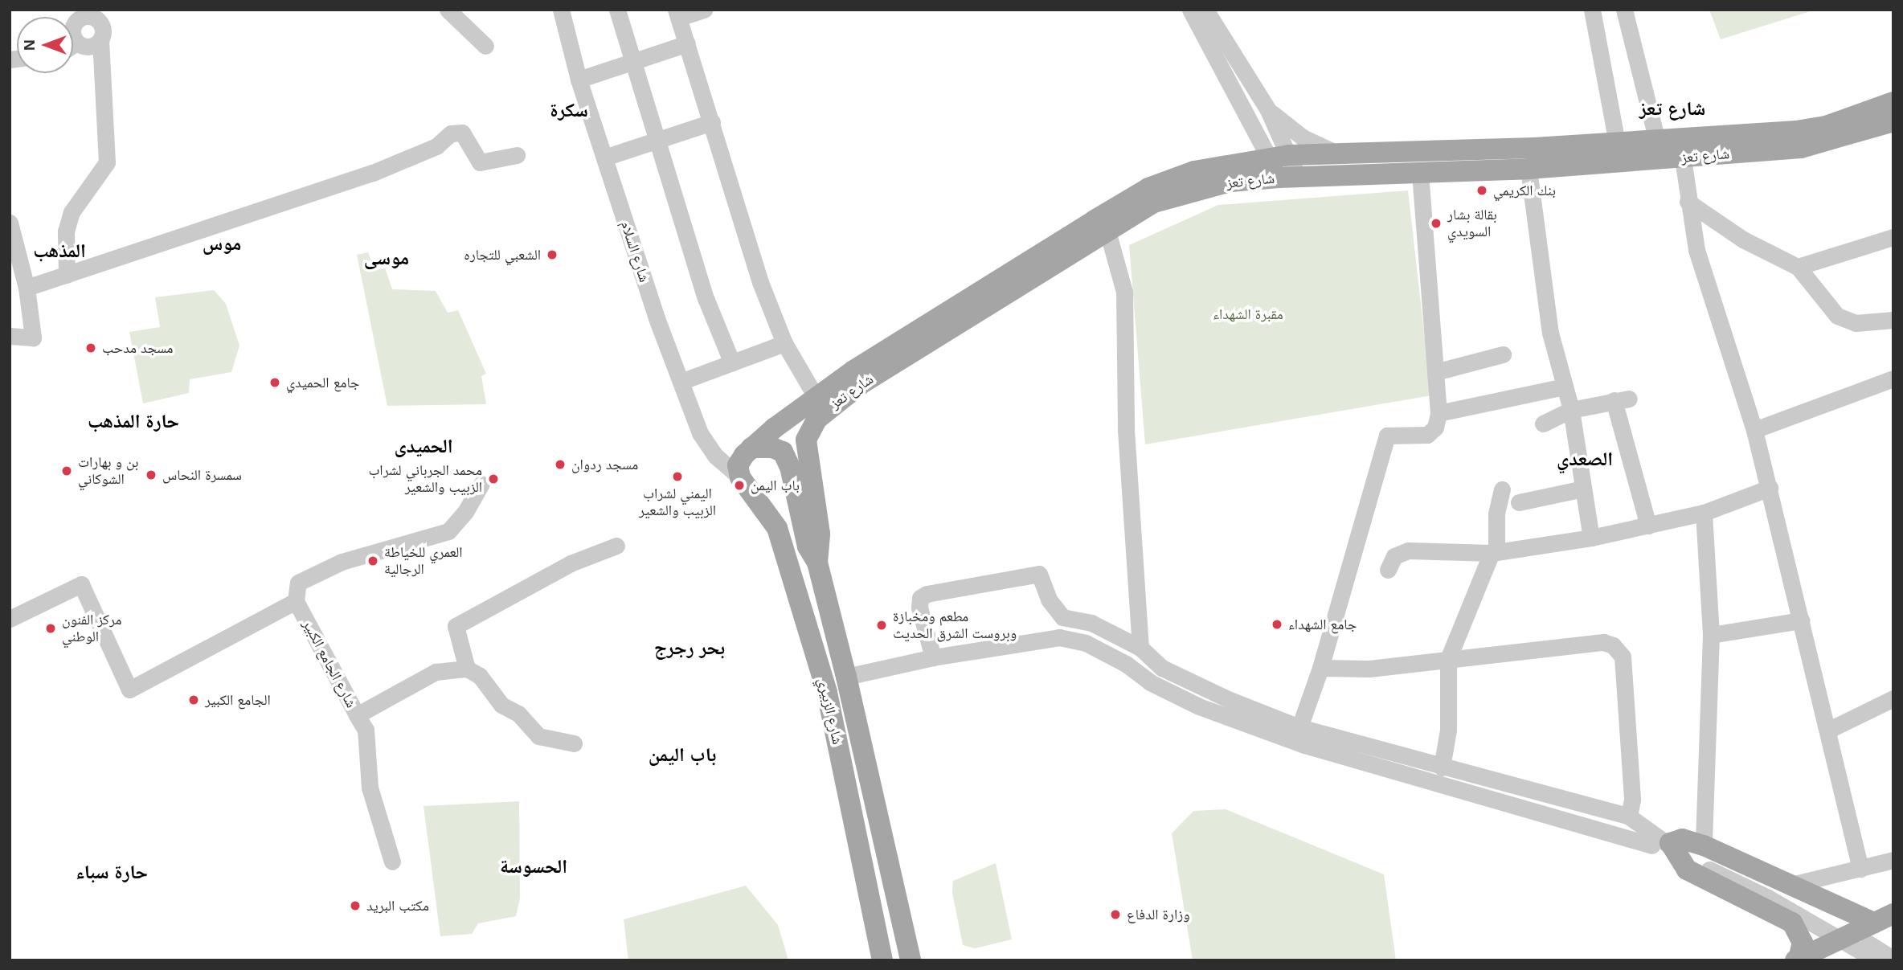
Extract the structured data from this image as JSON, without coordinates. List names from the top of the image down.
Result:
{
  "streets": {
    "main road": ["شارع تعز", "شارع الزبيري"],
    "street": ["شارع السلام", "شارع الجامع الكبير"]
  },
  "crossings": [
    ["شارع تعز", "شارع الزبيري"],
    ["شارع السلام", "شارع الزبيري"]
  ],
  "districts": [
    "شارع تعز",
    "سكرة",
    "موس",
    "المذهب",
    "موسى",
    "حارة المذهب",
    "الحميدى",
    "الصعدي",
    "بحر رجرج",
    "باب اليمن",
    "الحسوسة",
    "حارة سباء"
  ],
  "parks": ["مقبرة الشهداء"],
  "places": [
    "بنك الكريمي",
    "بقالة بشار السويدي",
    "الشعبي للتجاره",
    "مسجد مدحب",
    "جامع الحميدي",
    "مسجد ردوان",
    "بن و بهارات الشوكاني",
    "سمسرة النحاس",
    "اليمني لشراب الزبيب والشعير",
    "محمد الجرباني لشراب الزبيب والشعير",
    "باب اليمن",
    "العمري للخياطة الرجالية",
    "جامع الشهداء",
    "مطعم ومخبازة وبروست الشرق الحديث",
    "مركز الفنون الوطني",
    "الجامع الكبير",
    "مكتب البريد",
    "وزارة الدفاع"
  ],
  "north": "left"
}
